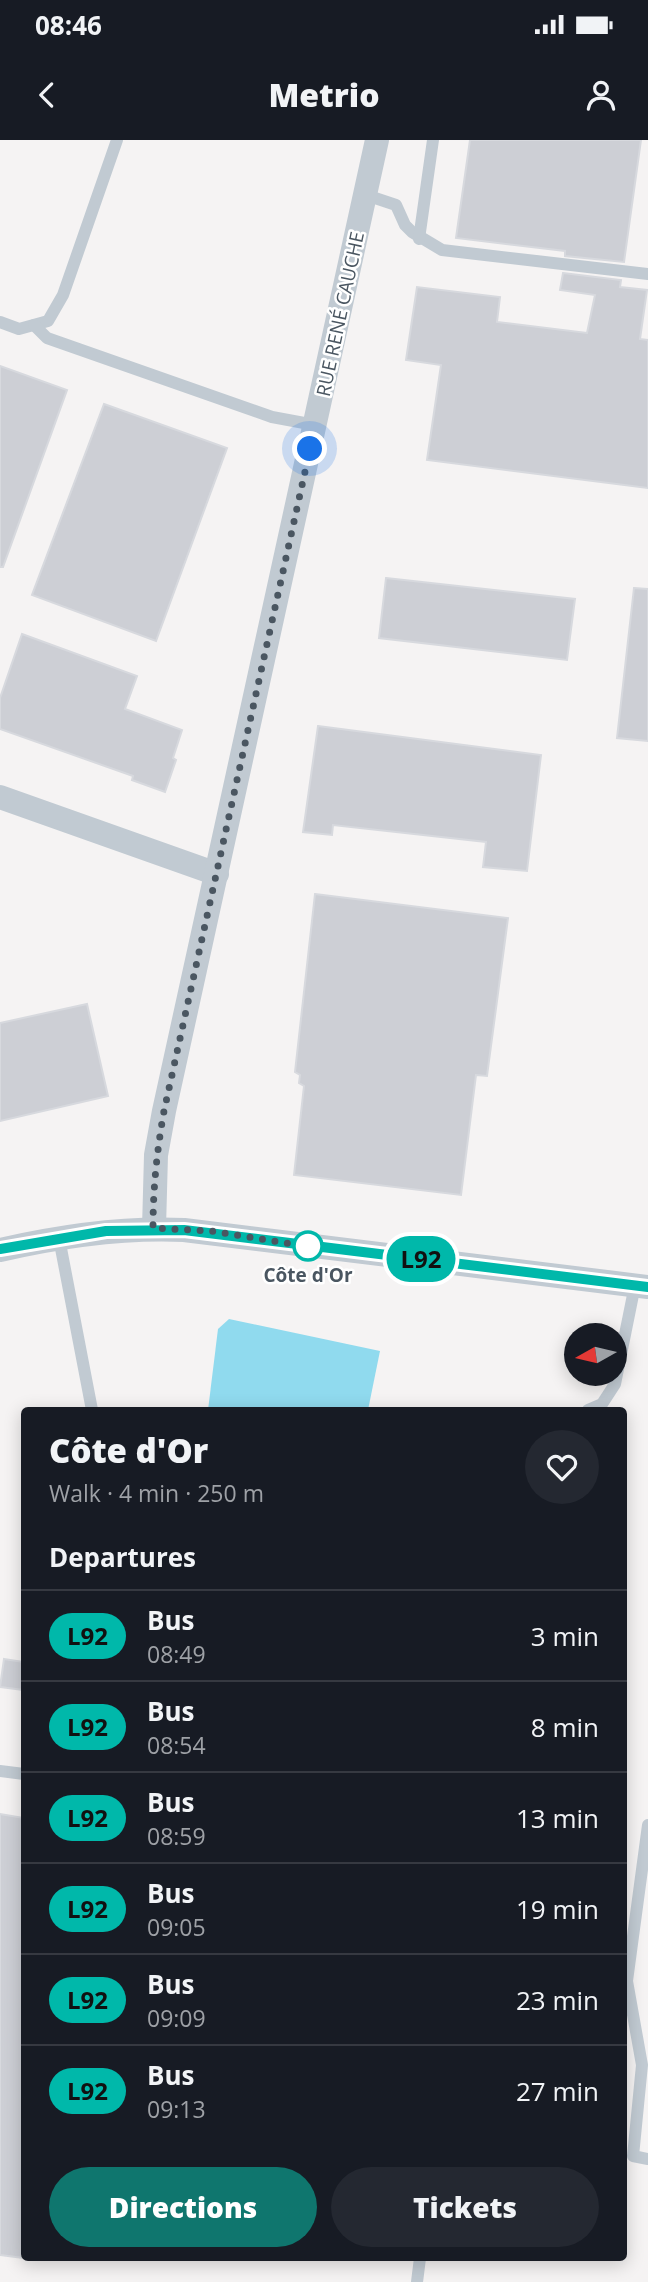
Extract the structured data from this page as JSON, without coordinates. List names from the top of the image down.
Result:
{
  "streets": {
    "street": ["RUE RENÉ CAUCHE"]
  },
  "places": ["Côte d'Or"],
  "lines": ["bus line L92"],
  "north": "left",
  "page": {
    "status": "08:46",
    "header": "Metrio",
    "on_map": "L92",
    "heading": [
      ["Côte d'Or", "Walk · 4 min · 250 m"],
      "Departures"
    ],
    "list": [
      {
        "mark": "L92",
        "name": "Bus",
        "note": "08:49",
        "value": "3 min"
      },
      {
        "mark": "L92",
        "name": "Bus",
        "note": "08:54",
        "value": "8 min"
      },
      {
        "mark": "L92",
        "name": "Bus",
        "note": "08:59",
        "value": "13 min"
      },
      {
        "mark": "L92",
        "name": "Bus",
        "note": "09:05",
        "value": "19 min"
      },
      {
        "mark": "L92",
        "name": "Bus",
        "note": "09:09",
        "value": "23 min"
      },
      {
        "mark": "L92",
        "name": "Bus",
        "note": "09:13",
        "value": "27 min"
      }
    ],
    "buttons": ["Directions", "Tickets"]
  }
}
